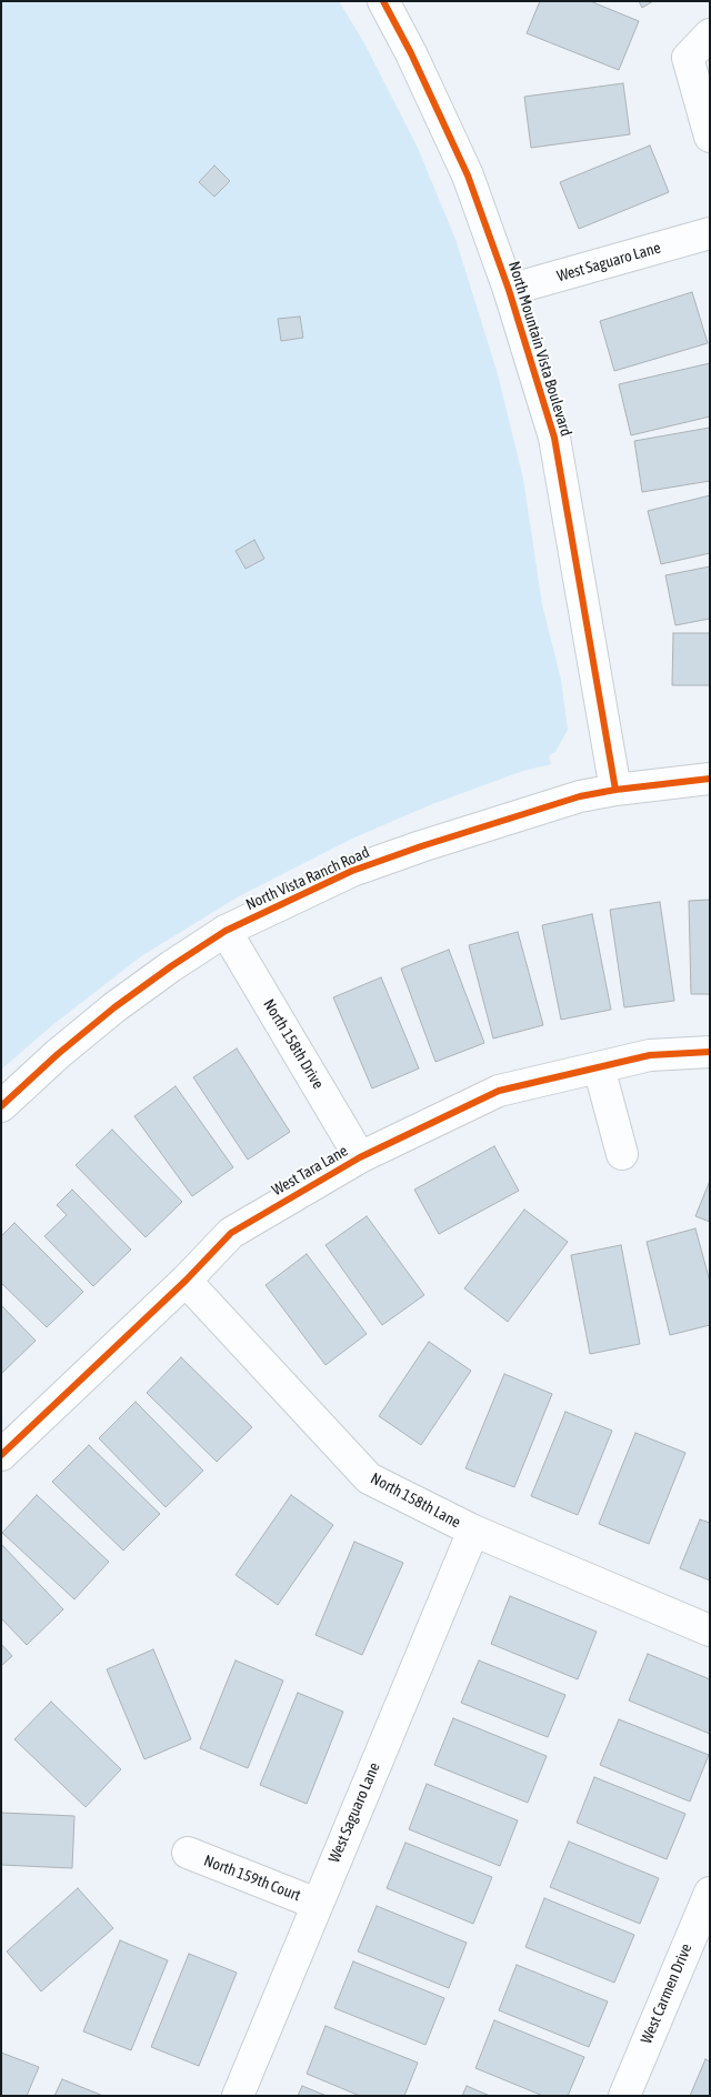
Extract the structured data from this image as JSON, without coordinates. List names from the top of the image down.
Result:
{
  "streets": {
    "street": [
      "West Saguaro Lane",
      "North Mountain Vista Boulevard",
      "North Vista Ranch Road",
      "North 158th Drive",
      "West Tara Lane",
      "North 158th Lane",
      "North 159th Court",
      "West Carmen Drive"
    ]
  },
  "crossings": [
    ["West Saguaro Lane", "North Mountain Vista Boulevard"],
    ["West Saguaro Lane", "North 158th Lane"],
    ["West Saguaro Lane", "North 159th Court"],
    ["North Mountain Vista Boulevard", "North Vista Ranch Road"],
    ["North Vista Ranch Road", "North 158th Drive"],
    ["North 158th Drive", "West Tara Lane"],
    ["West Tara Lane", "North 158th Lane"]
  ]
}
